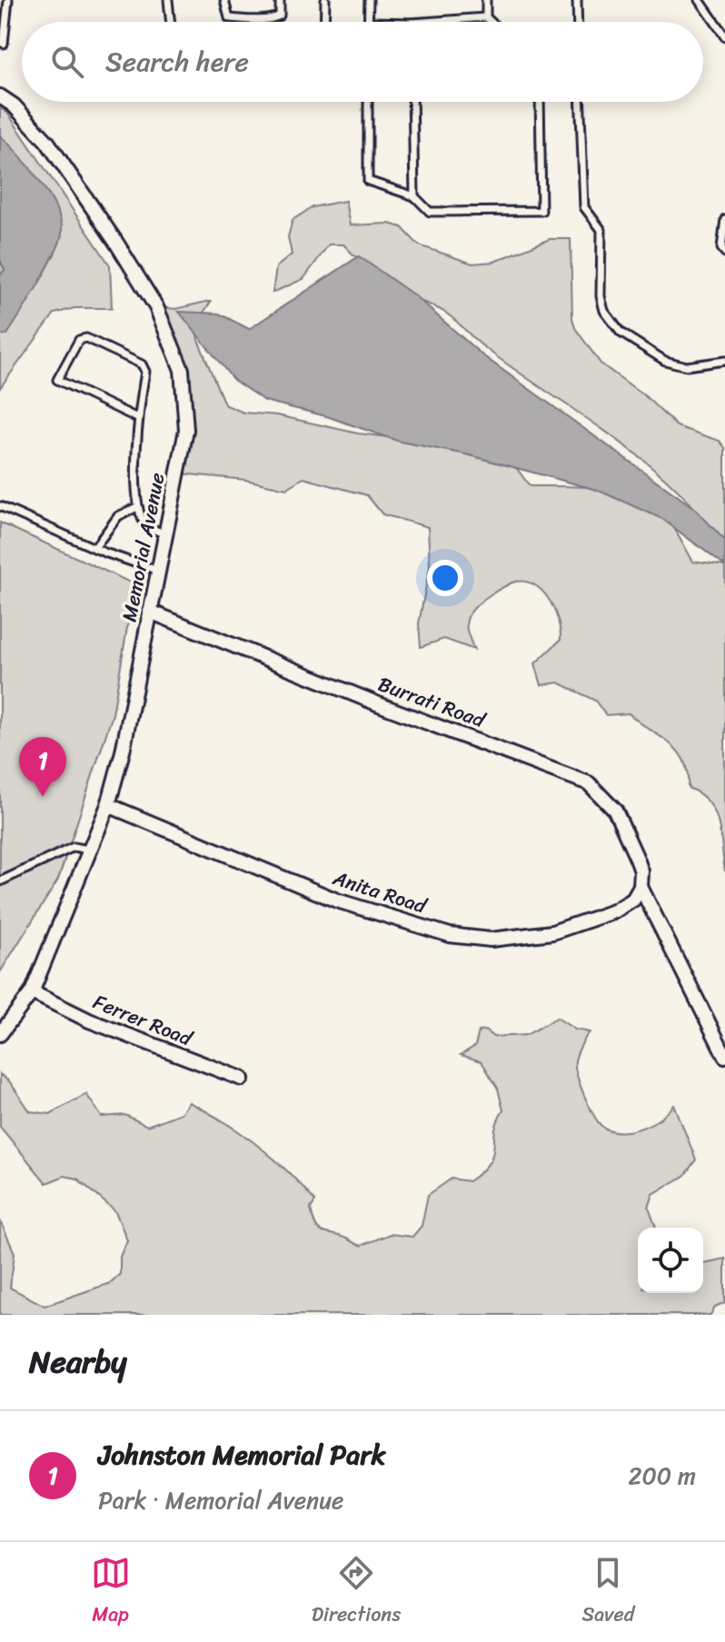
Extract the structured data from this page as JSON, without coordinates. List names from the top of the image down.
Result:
{
  "streets": {
    "street": [
      "Memorial Avenue",
      "Burrati Road",
      "Anita Road",
      "Ferrer Road"
    ]
  },
  "crossings": [
    ["Memorial Avenue", "Burrati Road"],
    ["Memorial Avenue", "Anita Road"],
    ["Memorial Avenue", "Ferrer Road"],
    ["Burrati Road", "Anita Road"]
  ],
  "page": {
    "search": "Search here",
    "pins": "1",
    "heading": "Nearby",
    "list": [
      {
        "mark": "1",
        "name": "Johnston Memorial Park",
        "note": "Park · Memorial Avenue",
        "value": "200 m"
      }
    ],
    "nav": ["Map", "Directions", "Saved"]
  }
}
